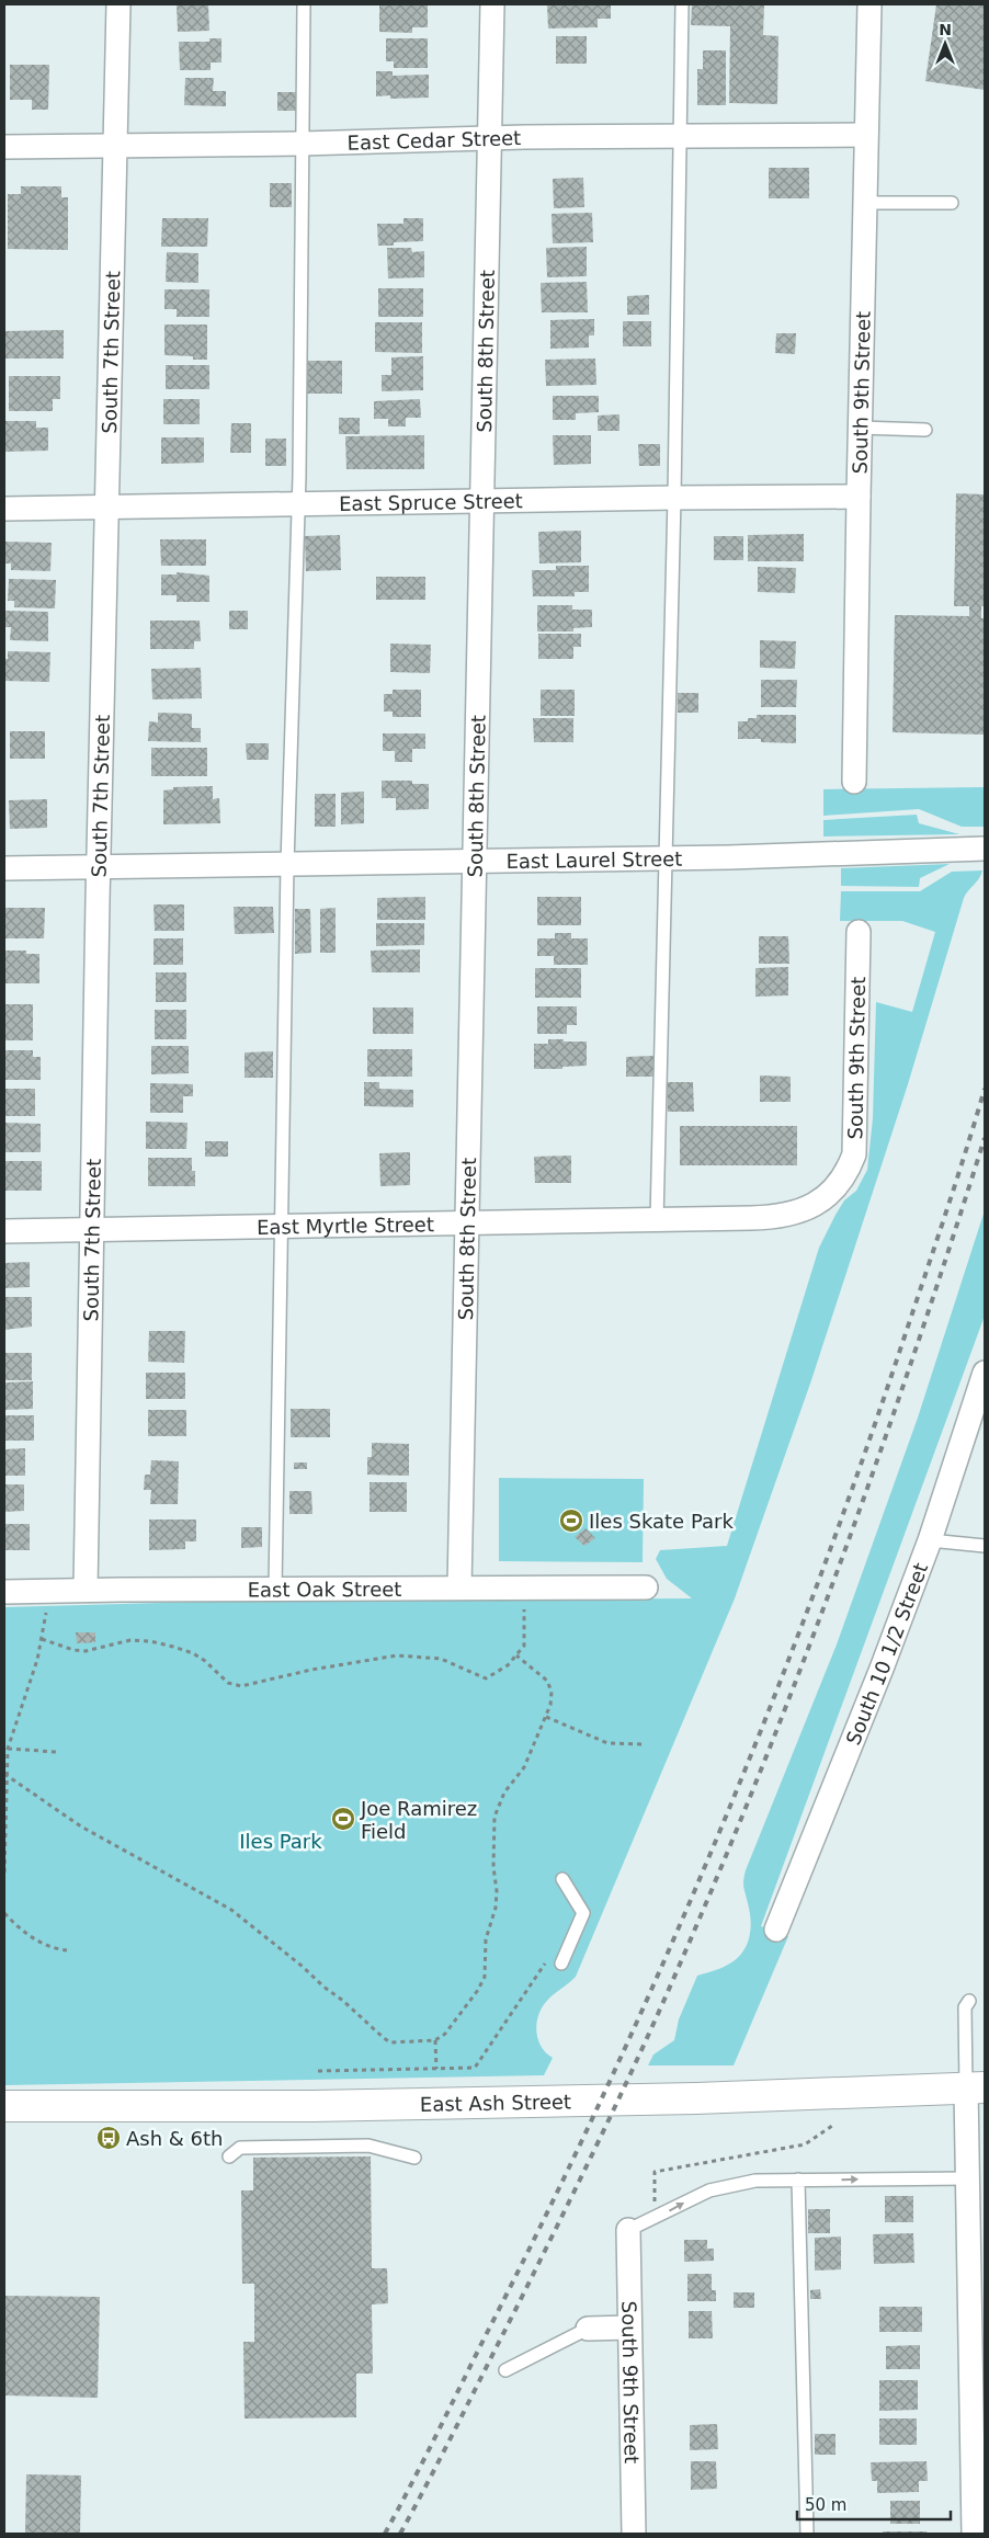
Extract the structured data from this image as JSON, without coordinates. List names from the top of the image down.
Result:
{
  "streets": {
    "street": [
      "East Cedar Street",
      "South 8th Street",
      "South 7th Street",
      "South 9th Street",
      "East Spruce Street",
      "East Laurel Street",
      "East Myrtle Street",
      "East Oak Street",
      "South 10 1/2 Street",
      "East Ash Street"
    ]
  },
  "crossings": [
    ["East Cedar Street", "South 8th Street"],
    ["East Cedar Street", "South 7th Street"],
    ["East Cedar Street", "South 9th Street"],
    ["South 8th Street", "East Spruce Street"],
    ["South 8th Street", "East Laurel Street"],
    ["South 8th Street", "East Myrtle Street"],
    ["South 8th Street", "East Oak Street"],
    ["South 7th Street", "East Spruce Street"],
    ["South 7th Street", "East Laurel Street"],
    ["South 7th Street", "East Myrtle Street"],
    ["South 7th Street", "East Oak Street"],
    ["South 9th Street", "East Spruce Street"],
    ["South 9th Street", "East Myrtle Street"]
  ],
  "parks": ["Iles Park"],
  "places": {
    "sports": ["Iles Skate Park", "Joe Ramirez Field"],
    "bus stop": ["Ash & 6th"]
  },
  "scale_bar": "50 m",
  "north": "top"
}
